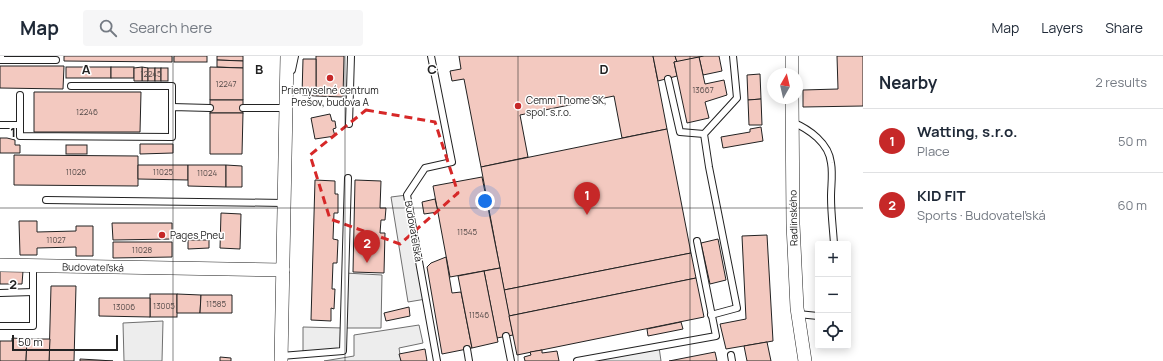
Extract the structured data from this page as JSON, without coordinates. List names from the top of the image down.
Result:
{
  "streets": {
    "street": ["Radlinského", "Budovateľská"]
  },
  "places": ["Priemyselné centrum Prešov, budova A", "Cemm Thome SK, spol. s.r.o.", "Pages Pneu"],
  "house_numbers": [
    "12245",
    "12247",
    "13667",
    "12246",
    "11026",
    "11025",
    "11024",
    "11545",
    "11027",
    "11028",
    "11585",
    "13005",
    "13006",
    "11546"
  ],
  "scale_bar": "50 m",
  "north": "top",
  "page": {
    "header": "Map",
    "search": "Search here",
    "nav": ["Map", "Layers", "Share"],
    "heading": ["Nearby", "2 results"],
    "list": [
      {
        "mark": "1",
        "name": "Watting, s.r.o.",
        "note": "Place",
        "value": "50 m"
      },
      {
        "mark": "2",
        "name": "KID FIT",
        "note": "Sports · Budovateľská",
        "value": "60 m"
      }
    ],
    "pins": ["1", "2"],
    "map_buttons": ["+", "−"],
    "scale": "50 m"
  },
  "grid": {
    "columns": [
      "A",
      "B",
      "C",
      "D"
    ],
    "rows": ["1", "2"]
  }
}
